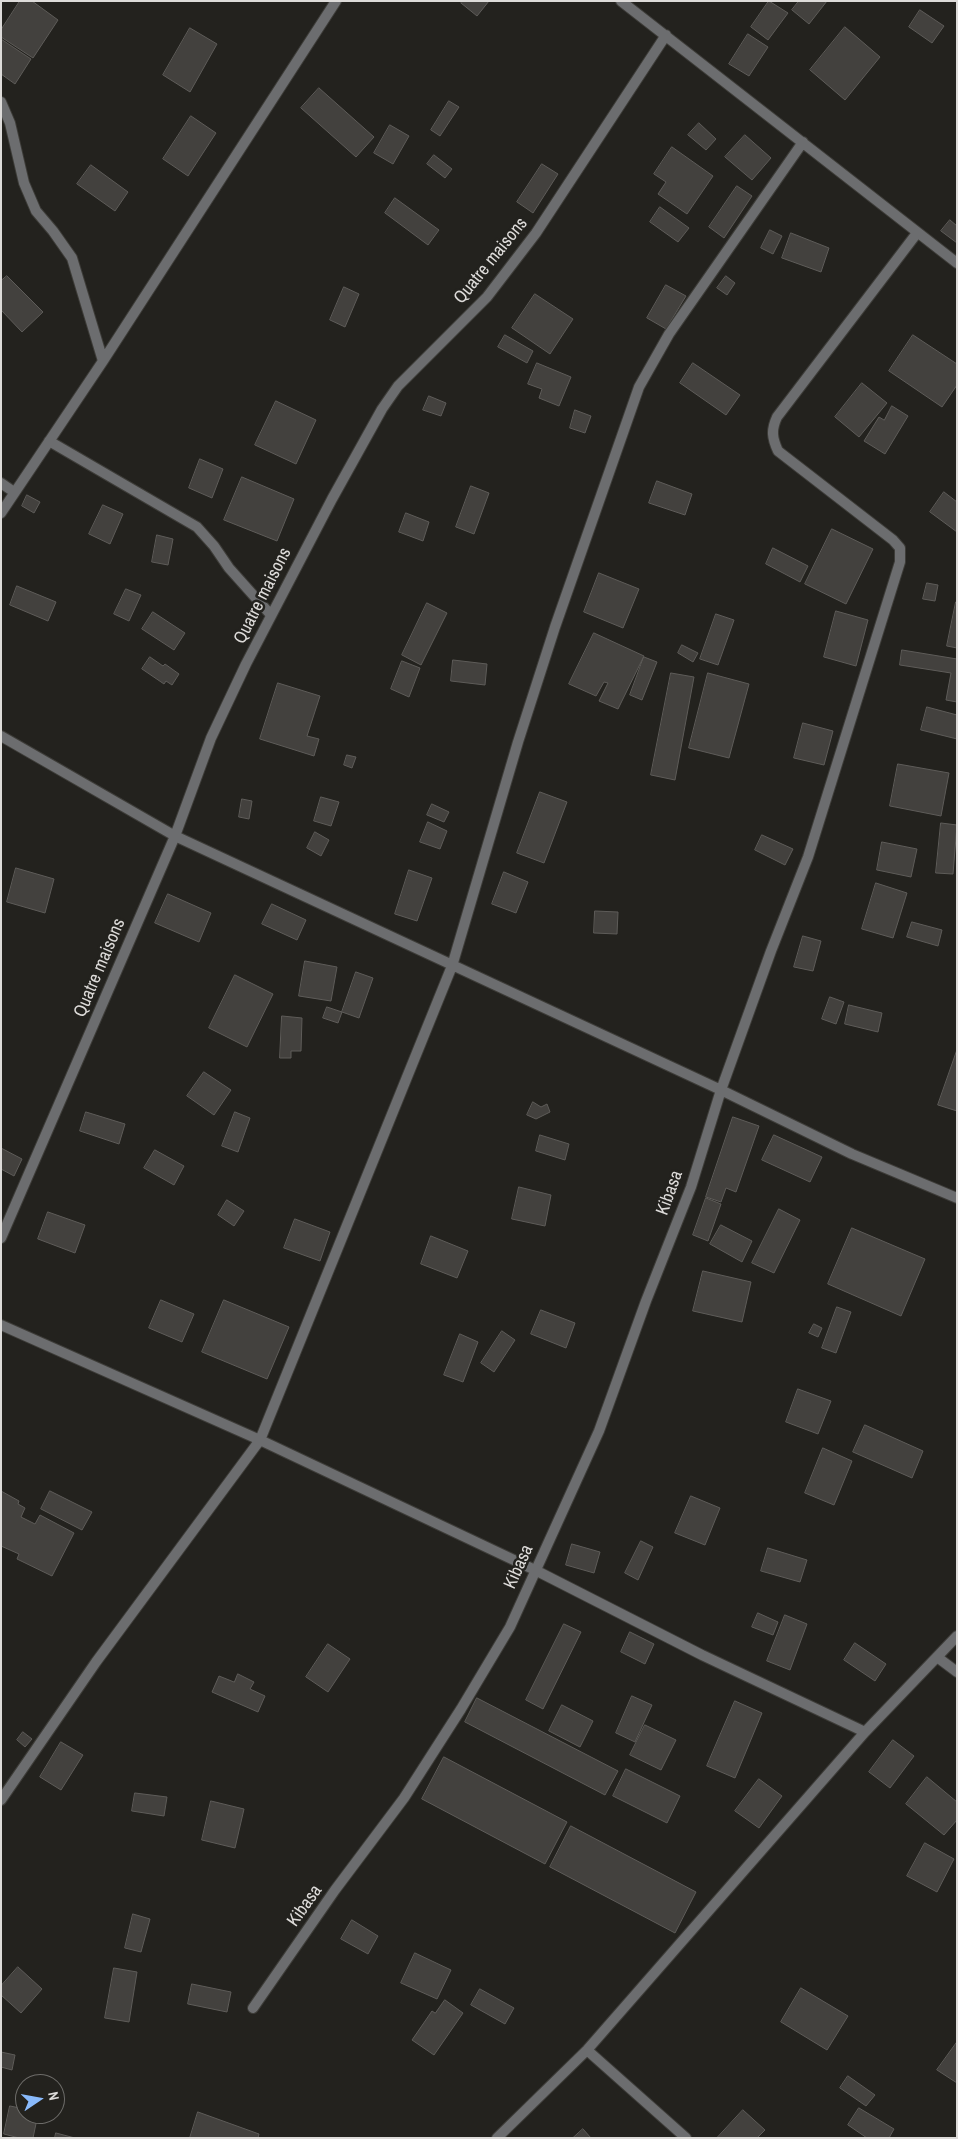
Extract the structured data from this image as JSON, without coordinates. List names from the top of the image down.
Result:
{
  "streets": {
    "street": ["Quatre maisons", "Kibasa"]
  },
  "north": "right"
}
